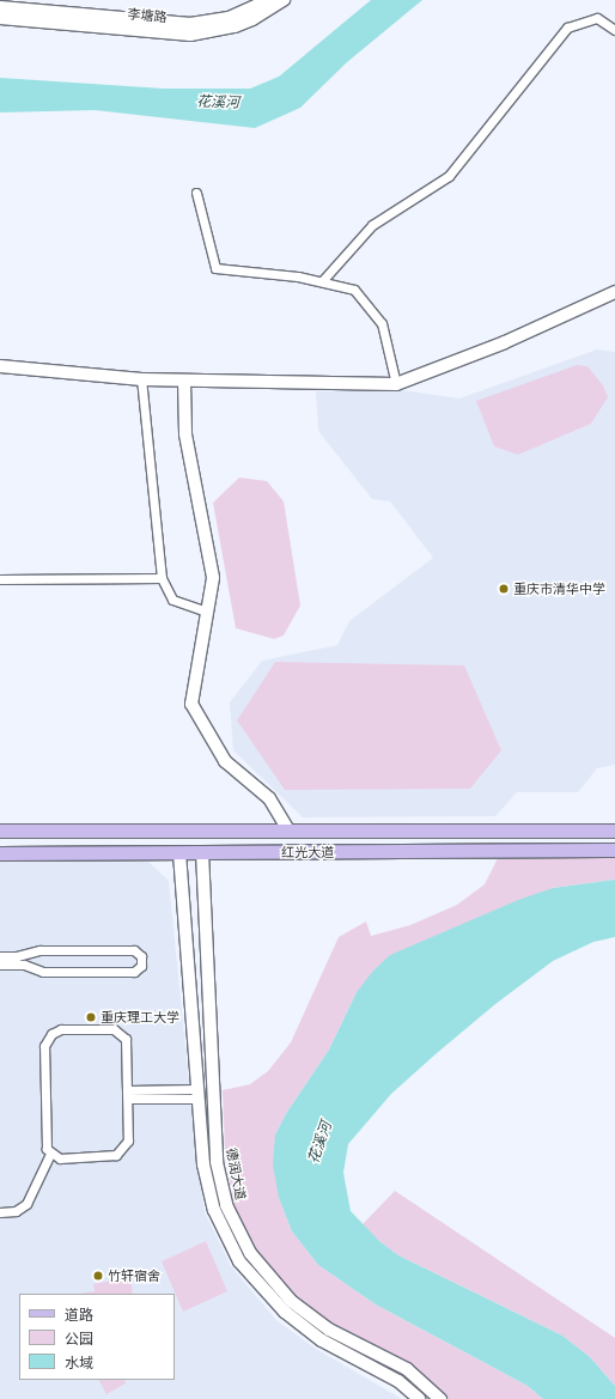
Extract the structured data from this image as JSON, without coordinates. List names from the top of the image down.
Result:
{
  "streets": {
    "main road": ["李塘路", "红光大道", "德润大道"]
  },
  "crossings": [
    ["红光大道", "德润大道"]
  ],
  "water": ["花溪河"],
  "places": ["重庆市清华中学", "重庆理工大学", "竹轩宿舍"],
  "legend": ["道路", "公园", "水域"]
}
